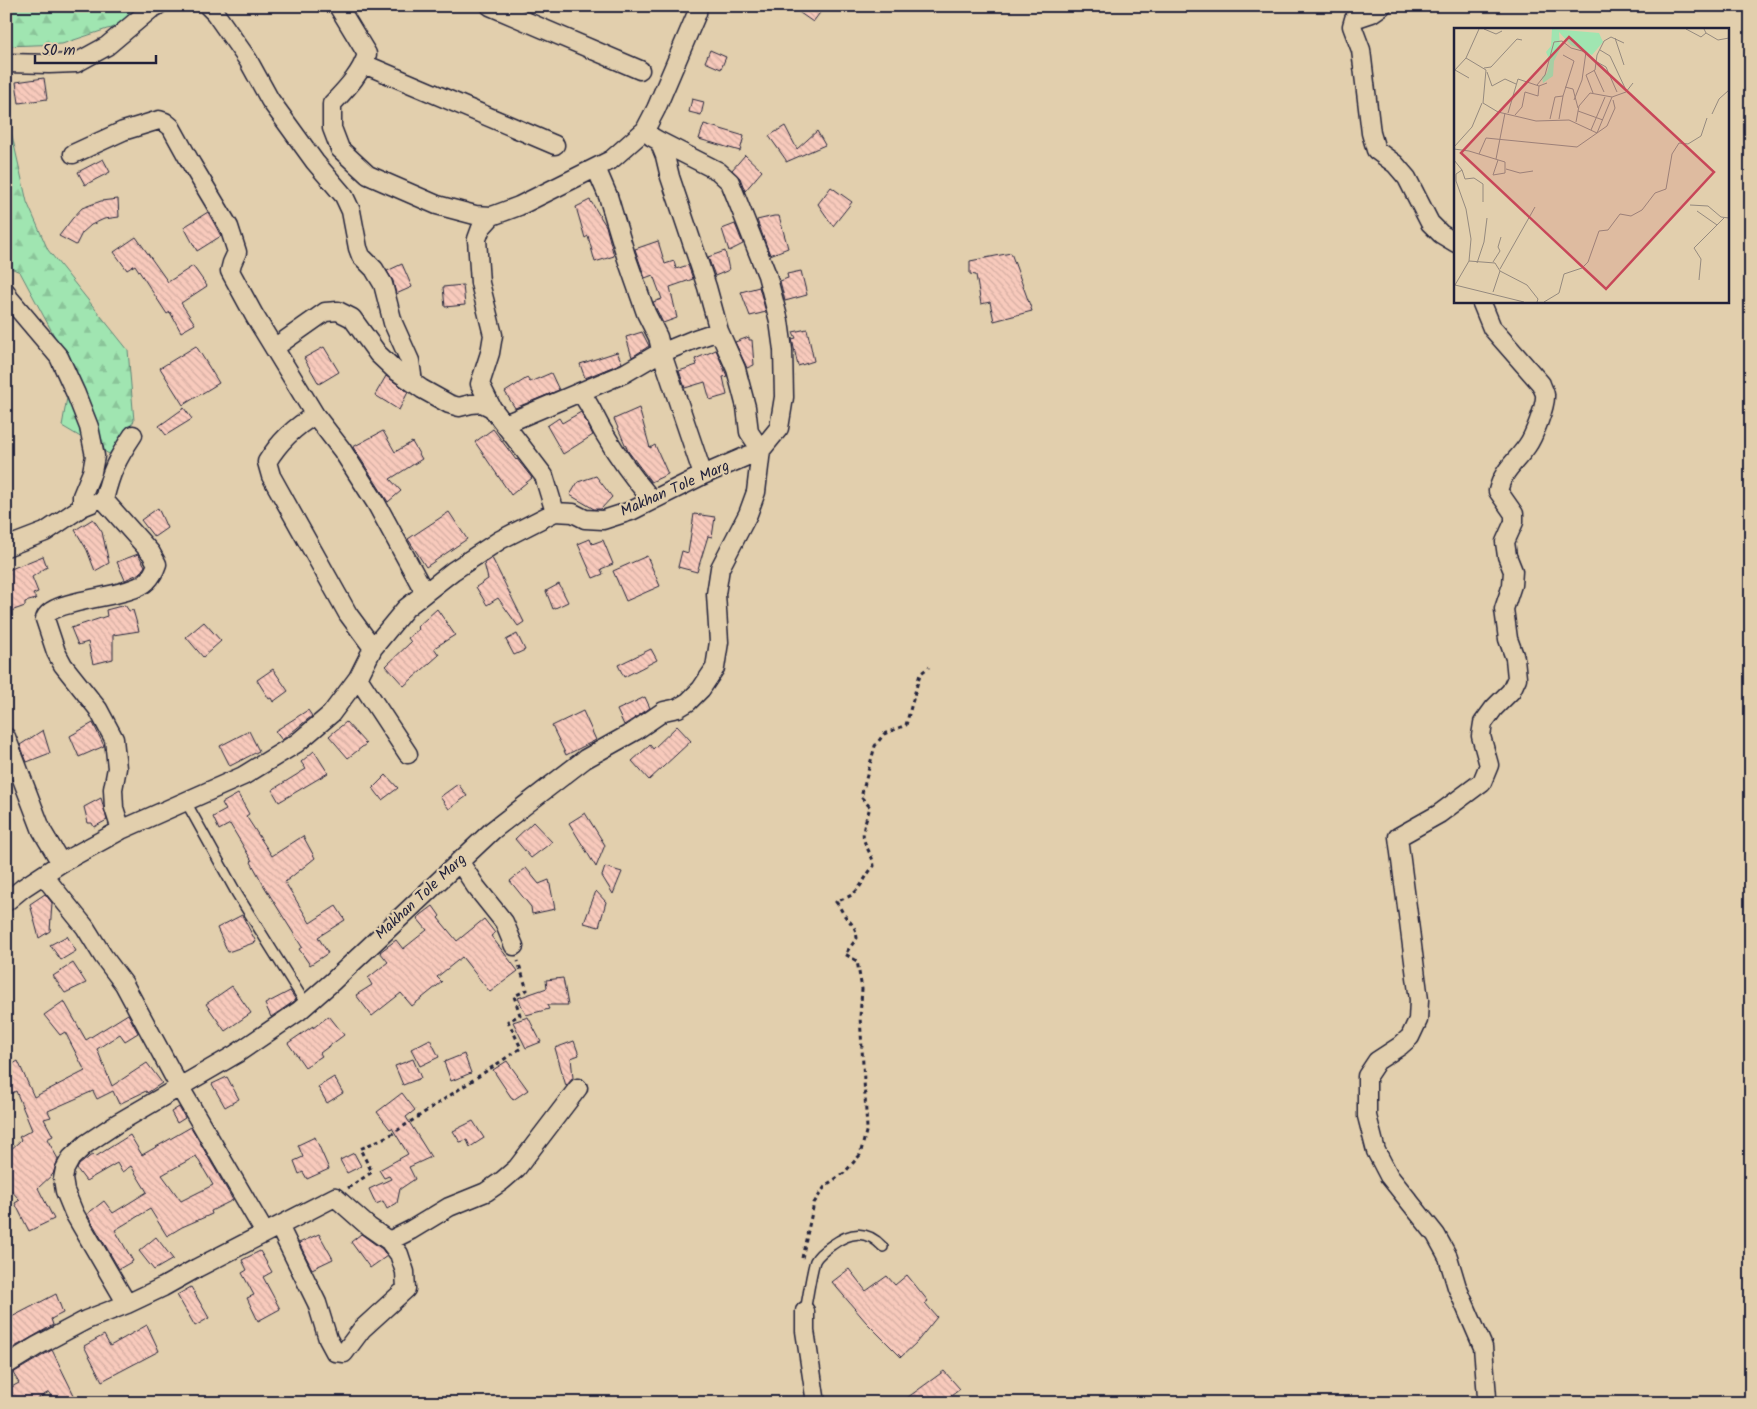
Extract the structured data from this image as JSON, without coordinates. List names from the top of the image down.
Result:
{
  "streets": {
    "street": ["Makhan Tole Marg"]
  },
  "scale_bar": "50 m"
}
